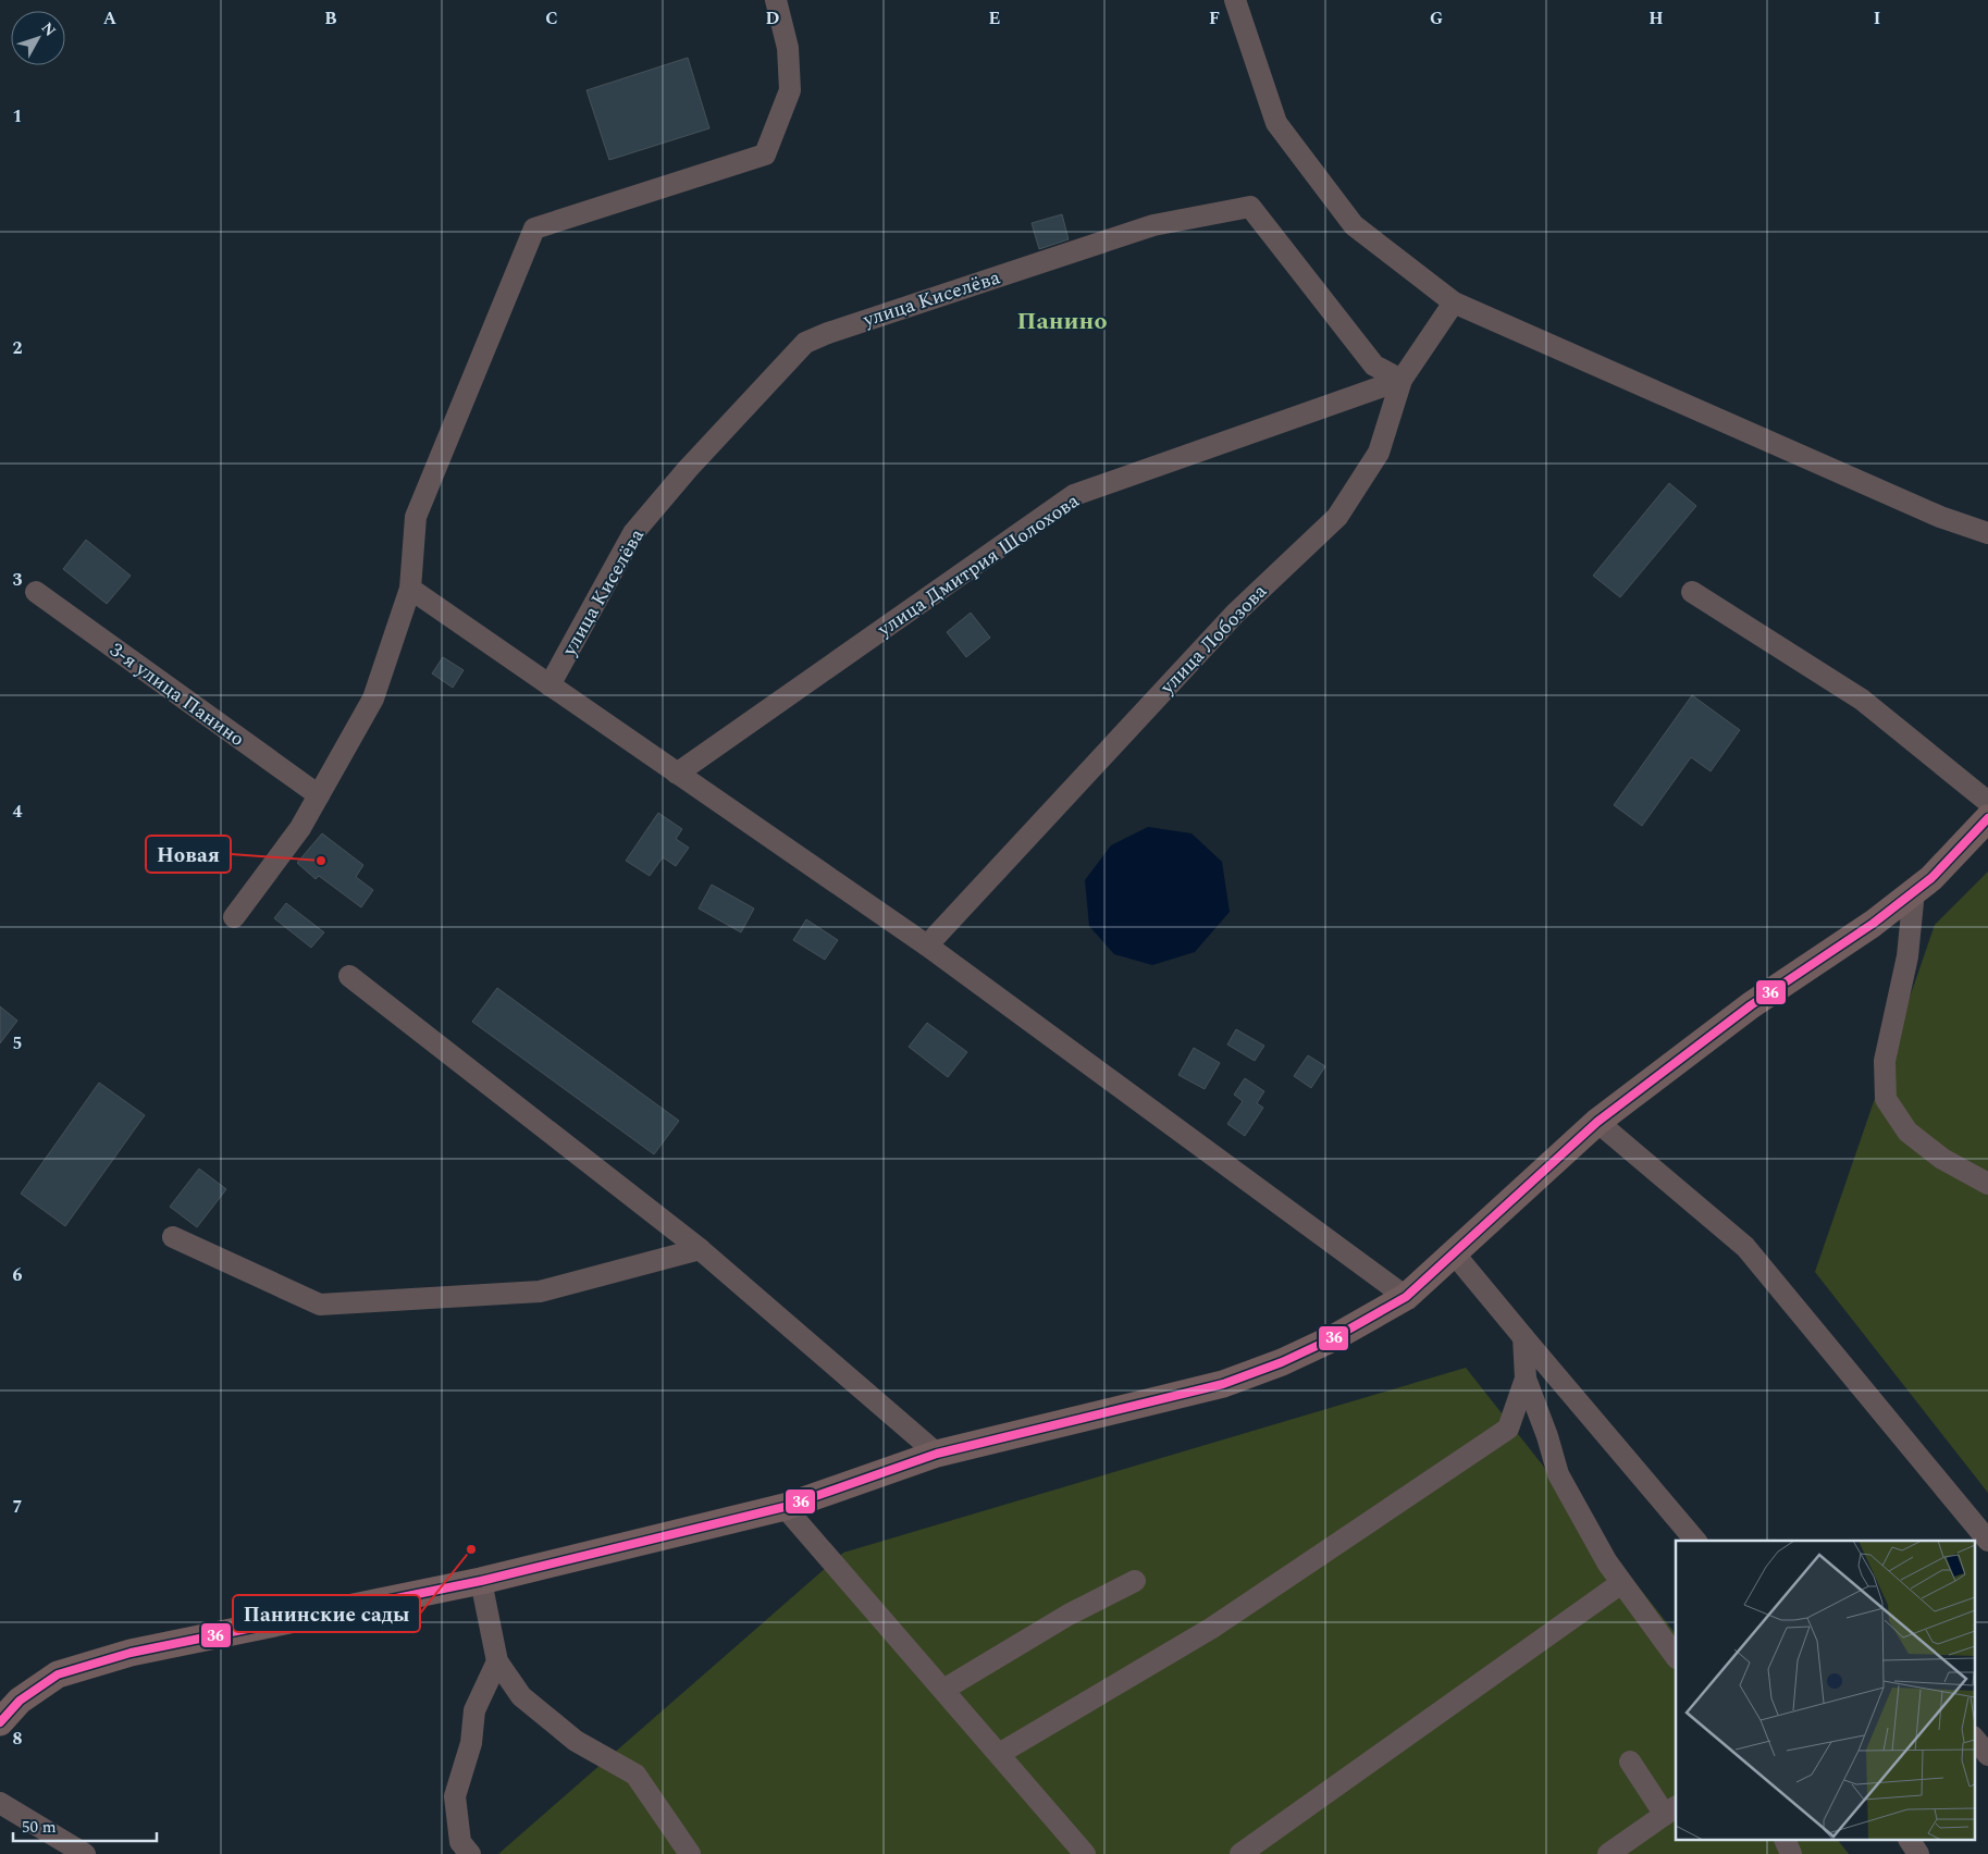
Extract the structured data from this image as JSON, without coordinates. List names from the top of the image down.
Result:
{
  "streets": {
    "street": [
      "улица Киселёва",
      "улица Дмитрия Шолохова",
      "улица Лобозова",
      "3-я улица Панино"
    ]
  },
  "crossings": [
    ["улица Киселёва", "улица Дмитрия Шолохова"],
    ["улица Киселёва", "улица Лобозова"],
    ["улица Дмитрия Шолохова", "улица Лобозова"]
  ],
  "districts": ["Панино"],
  "places": ["Новая", "Панинские сады"],
  "lines": ["transit line 36"],
  "scale_bar": "50 m",
  "north": "top right",
  "grid": {
    "columns": [
      "A",
      "B",
      "C",
      "D",
      "E",
      "F",
      "G",
      "H",
      "I"
    ],
    "rows": [
      "1",
      "2",
      "3",
      "4",
      "5",
      "6",
      "7",
      "8"
    ]
  }
}
